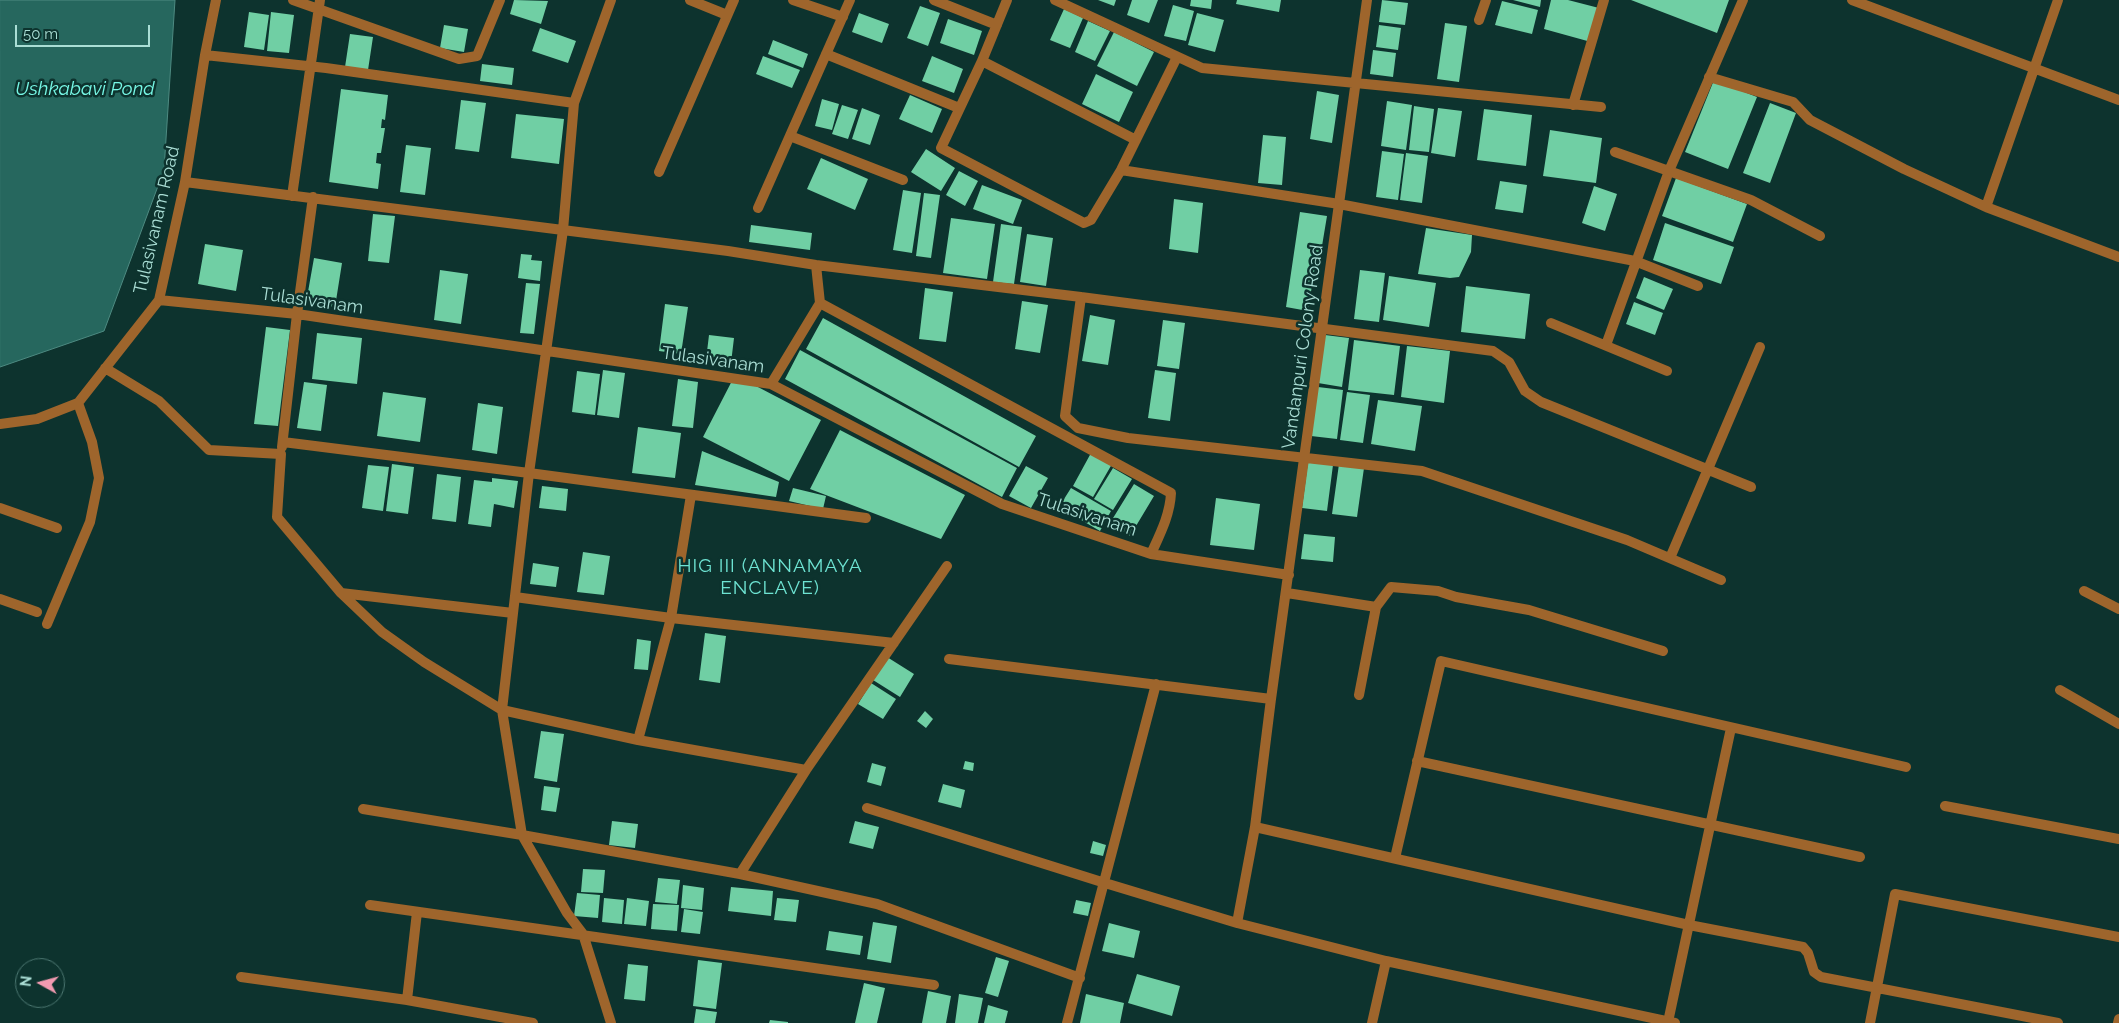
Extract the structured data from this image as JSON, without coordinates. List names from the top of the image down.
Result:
{
  "streets": {
    "street": ["Tulasivanam Road", "Tulasivanam", "Vandanpuri Colony Road"]
  },
  "crossings": [
    ["Tulasivanam Road", "Tulasivanam"],
    ["Tulasivanam", "Vandanpuri Colony Road"]
  ],
  "districts": ["HIG III (ANNAMAYA ENCLAVE)"],
  "water": ["Ushkabavi Pond"],
  "scale_bar": "50 m",
  "north": "left"
}
